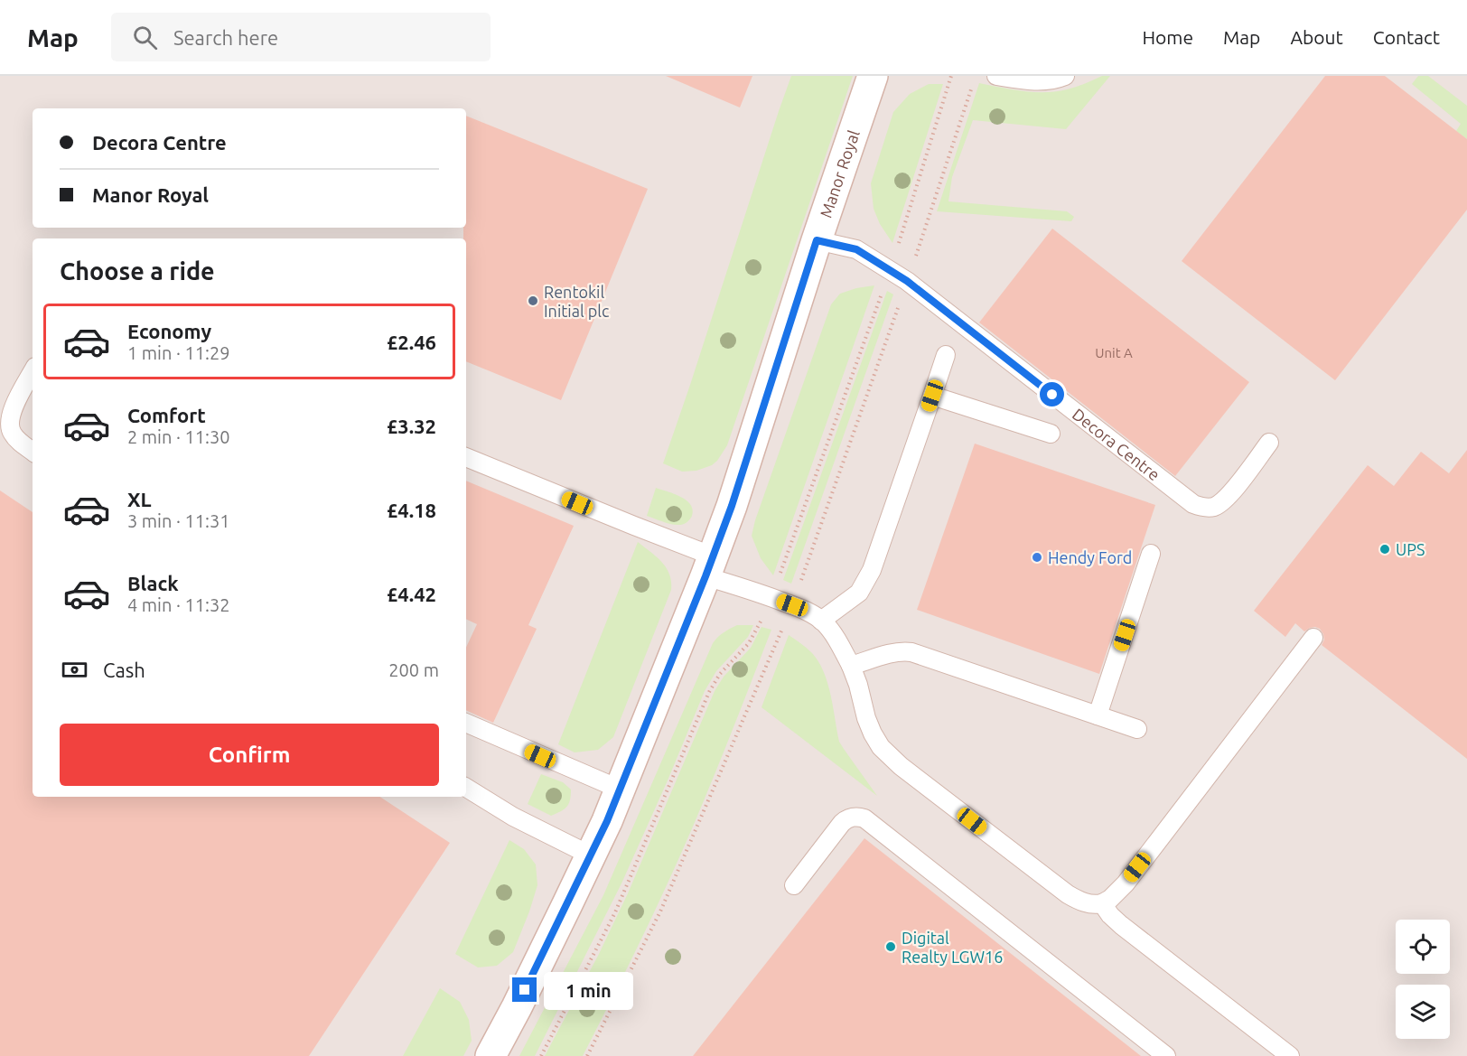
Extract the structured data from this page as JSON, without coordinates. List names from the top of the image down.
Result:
{
  "streets": {
    "street": ["Manor Royal"],
    "lane": ["Decora Centre"]
  },
  "crossings": [
    ["Manor Royal", "Decora Centre"]
  ],
  "places": [
    "Rentokil Initial plc",
    "UPS",
    "Hendy Ford",
    "Digital Realty LGW16"
  ],
  "house_numbers": ["Unit A"],
  "page": {
    "header": "Map",
    "search": "Search here",
    "nav": [
      "Home",
      "Map",
      "About",
      "Contact"
    ],
    "banner": ["Decora Centre", "Manor Royal"],
    "heading": "Choose a ride",
    "list": [
      {
        "name": "Economy",
        "note": "1 min · 11:29",
        "value": "£2.46"
      },
      {
        "name": "Comfort",
        "note": "2 min · 11:30",
        "value": "£3.32"
      },
      {
        "name": "XL",
        "note": "3 min · 11:31",
        "value": "£4.18"
      },
      {
        "name": "Black",
        "note": "4 min · 11:32",
        "value": "£4.42"
      }
    ],
    "pay": ["Cash", "200 m"],
    "buttons": "Confirm",
    "bubble": "1 min"
  }
}
